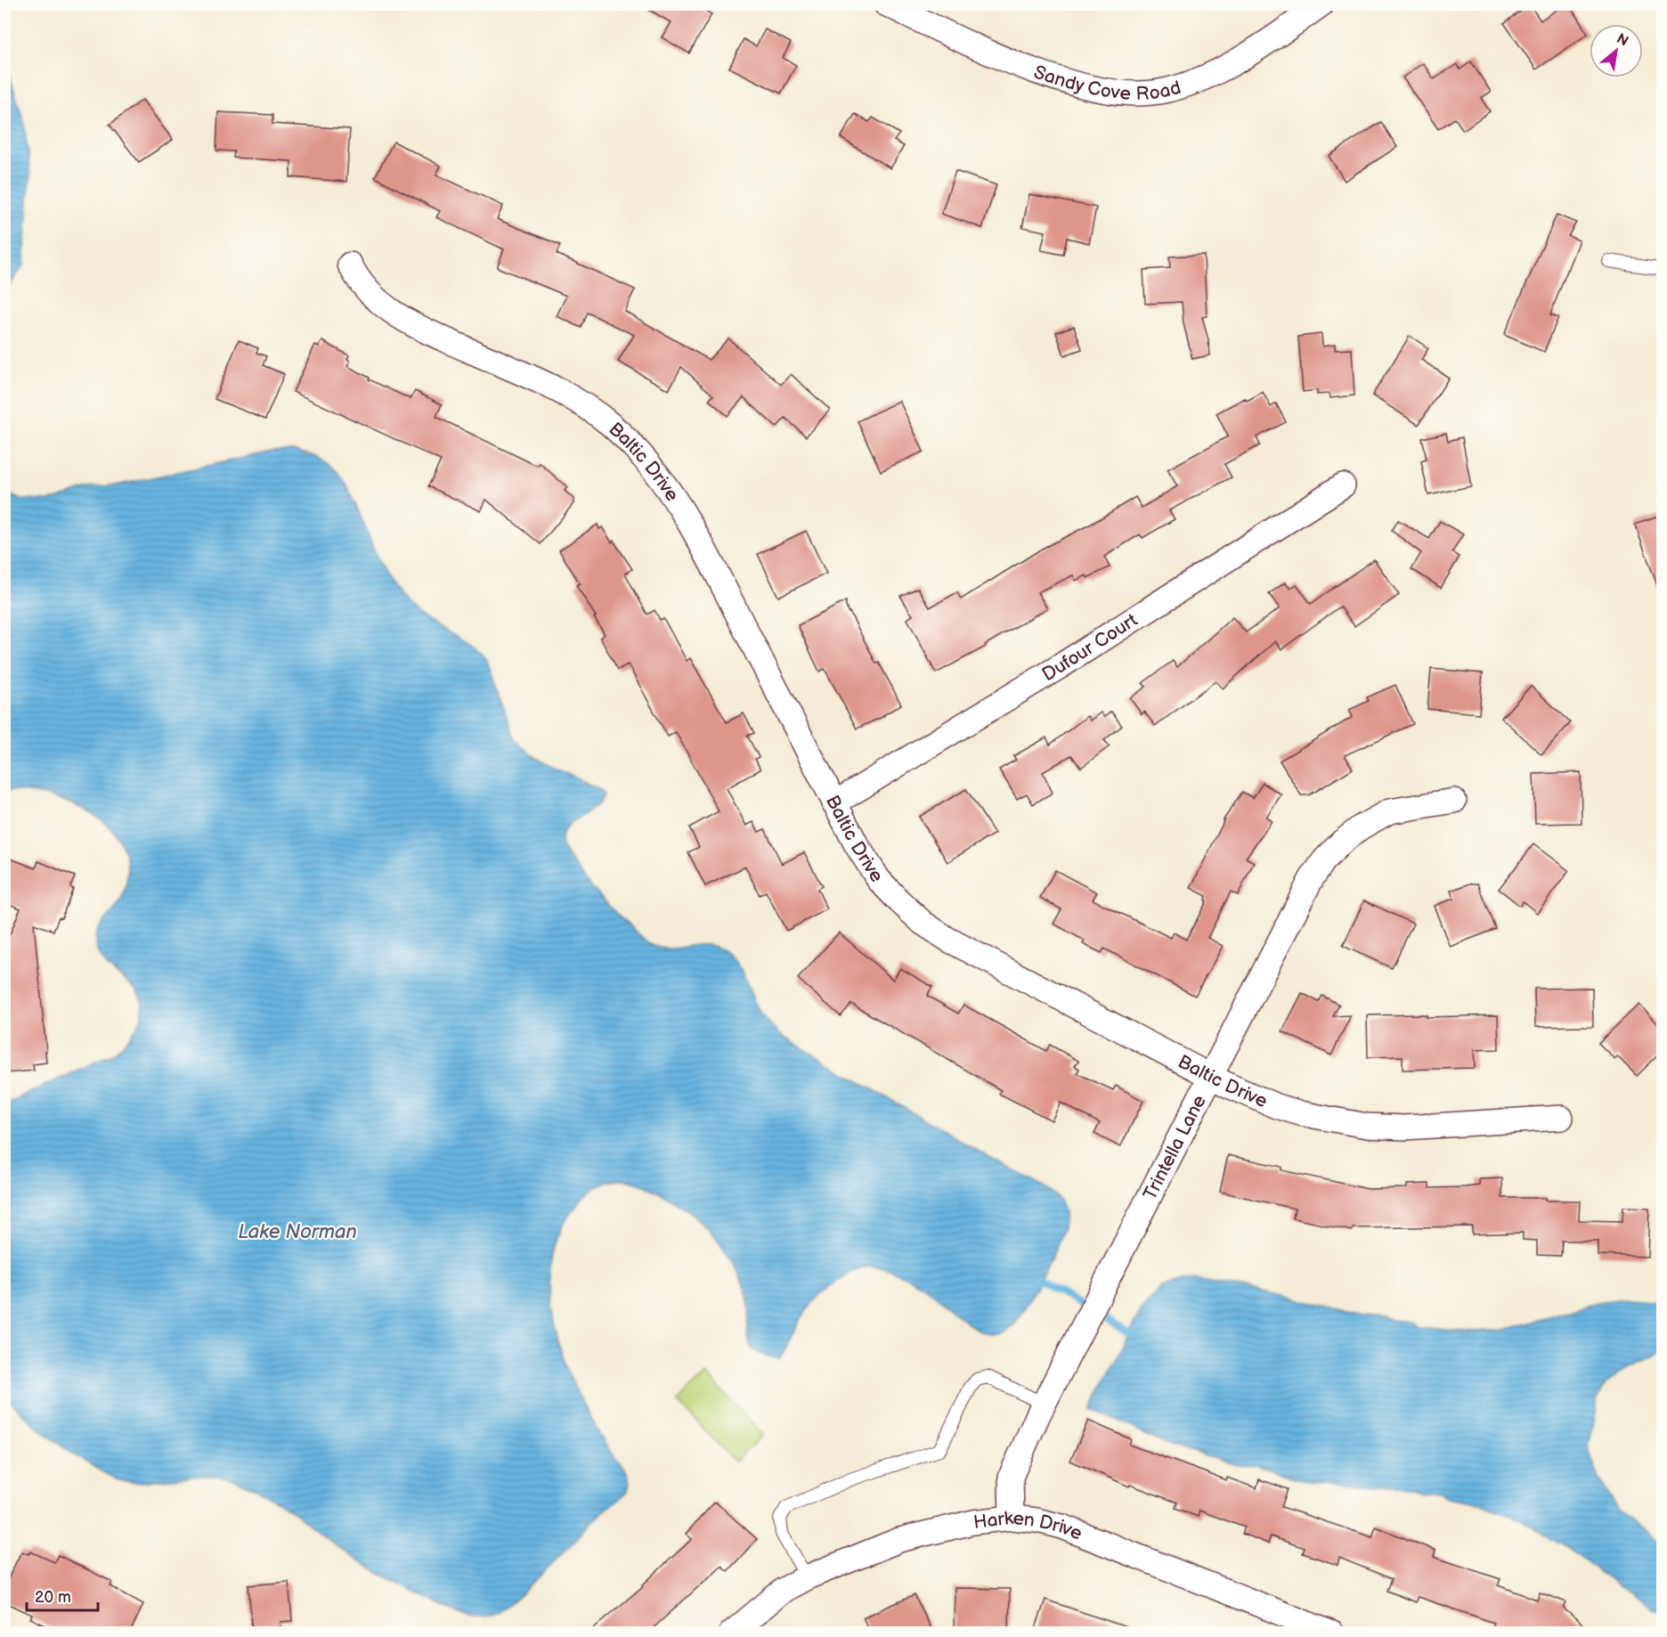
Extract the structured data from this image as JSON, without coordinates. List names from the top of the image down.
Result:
{
  "streets": {
    "street": [
      "Sandy Cove Road",
      "Baltic Drive",
      "Dufour Court",
      "Trintella Lane",
      "Harken Drive"
    ]
  },
  "crossings": [
    ["Baltic Drive", "Dufour Court"],
    ["Baltic Drive", "Trintella Lane"],
    ["Trintella Lane", "Harken Drive"]
  ],
  "water": ["Lake Norman"],
  "scale_bar": "20 m",
  "north": "top right"
}
